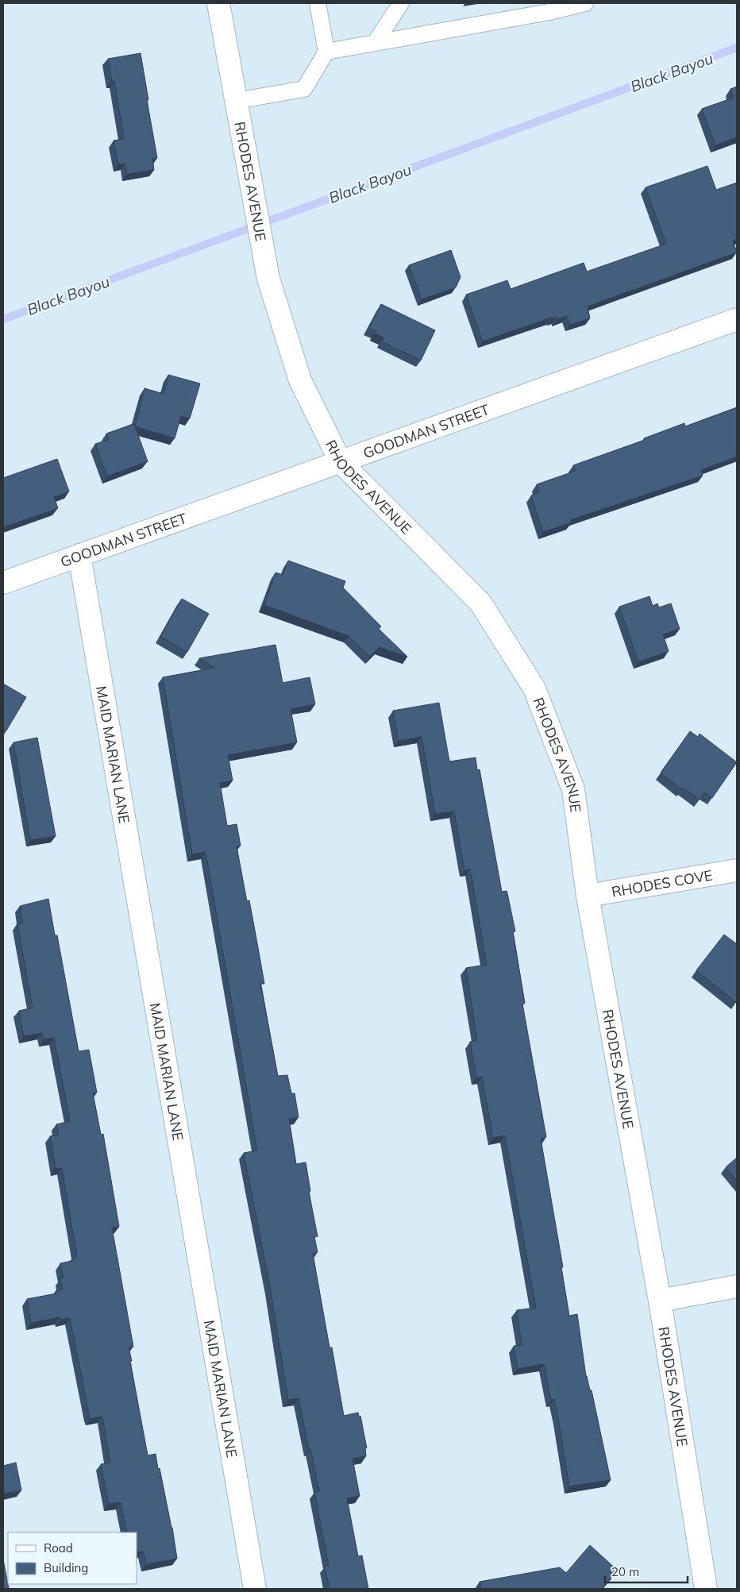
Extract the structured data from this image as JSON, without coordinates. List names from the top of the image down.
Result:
{
  "streets": {
    "street": [
      "RHODES AVENUE",
      "GOODMAN STREET",
      "MAID MARIAN LANE",
      "RHODES COVE"
    ]
  },
  "crossings": [
    ["RHODES AVENUE", "GOODMAN STREET"],
    ["RHODES AVENUE", "RHODES COVE"],
    ["GOODMAN STREET", "MAID MARIAN LANE"]
  ],
  "water": ["Black Bayou"],
  "legend": ["Road", "Building"],
  "scale_bar": "20 m"
}
